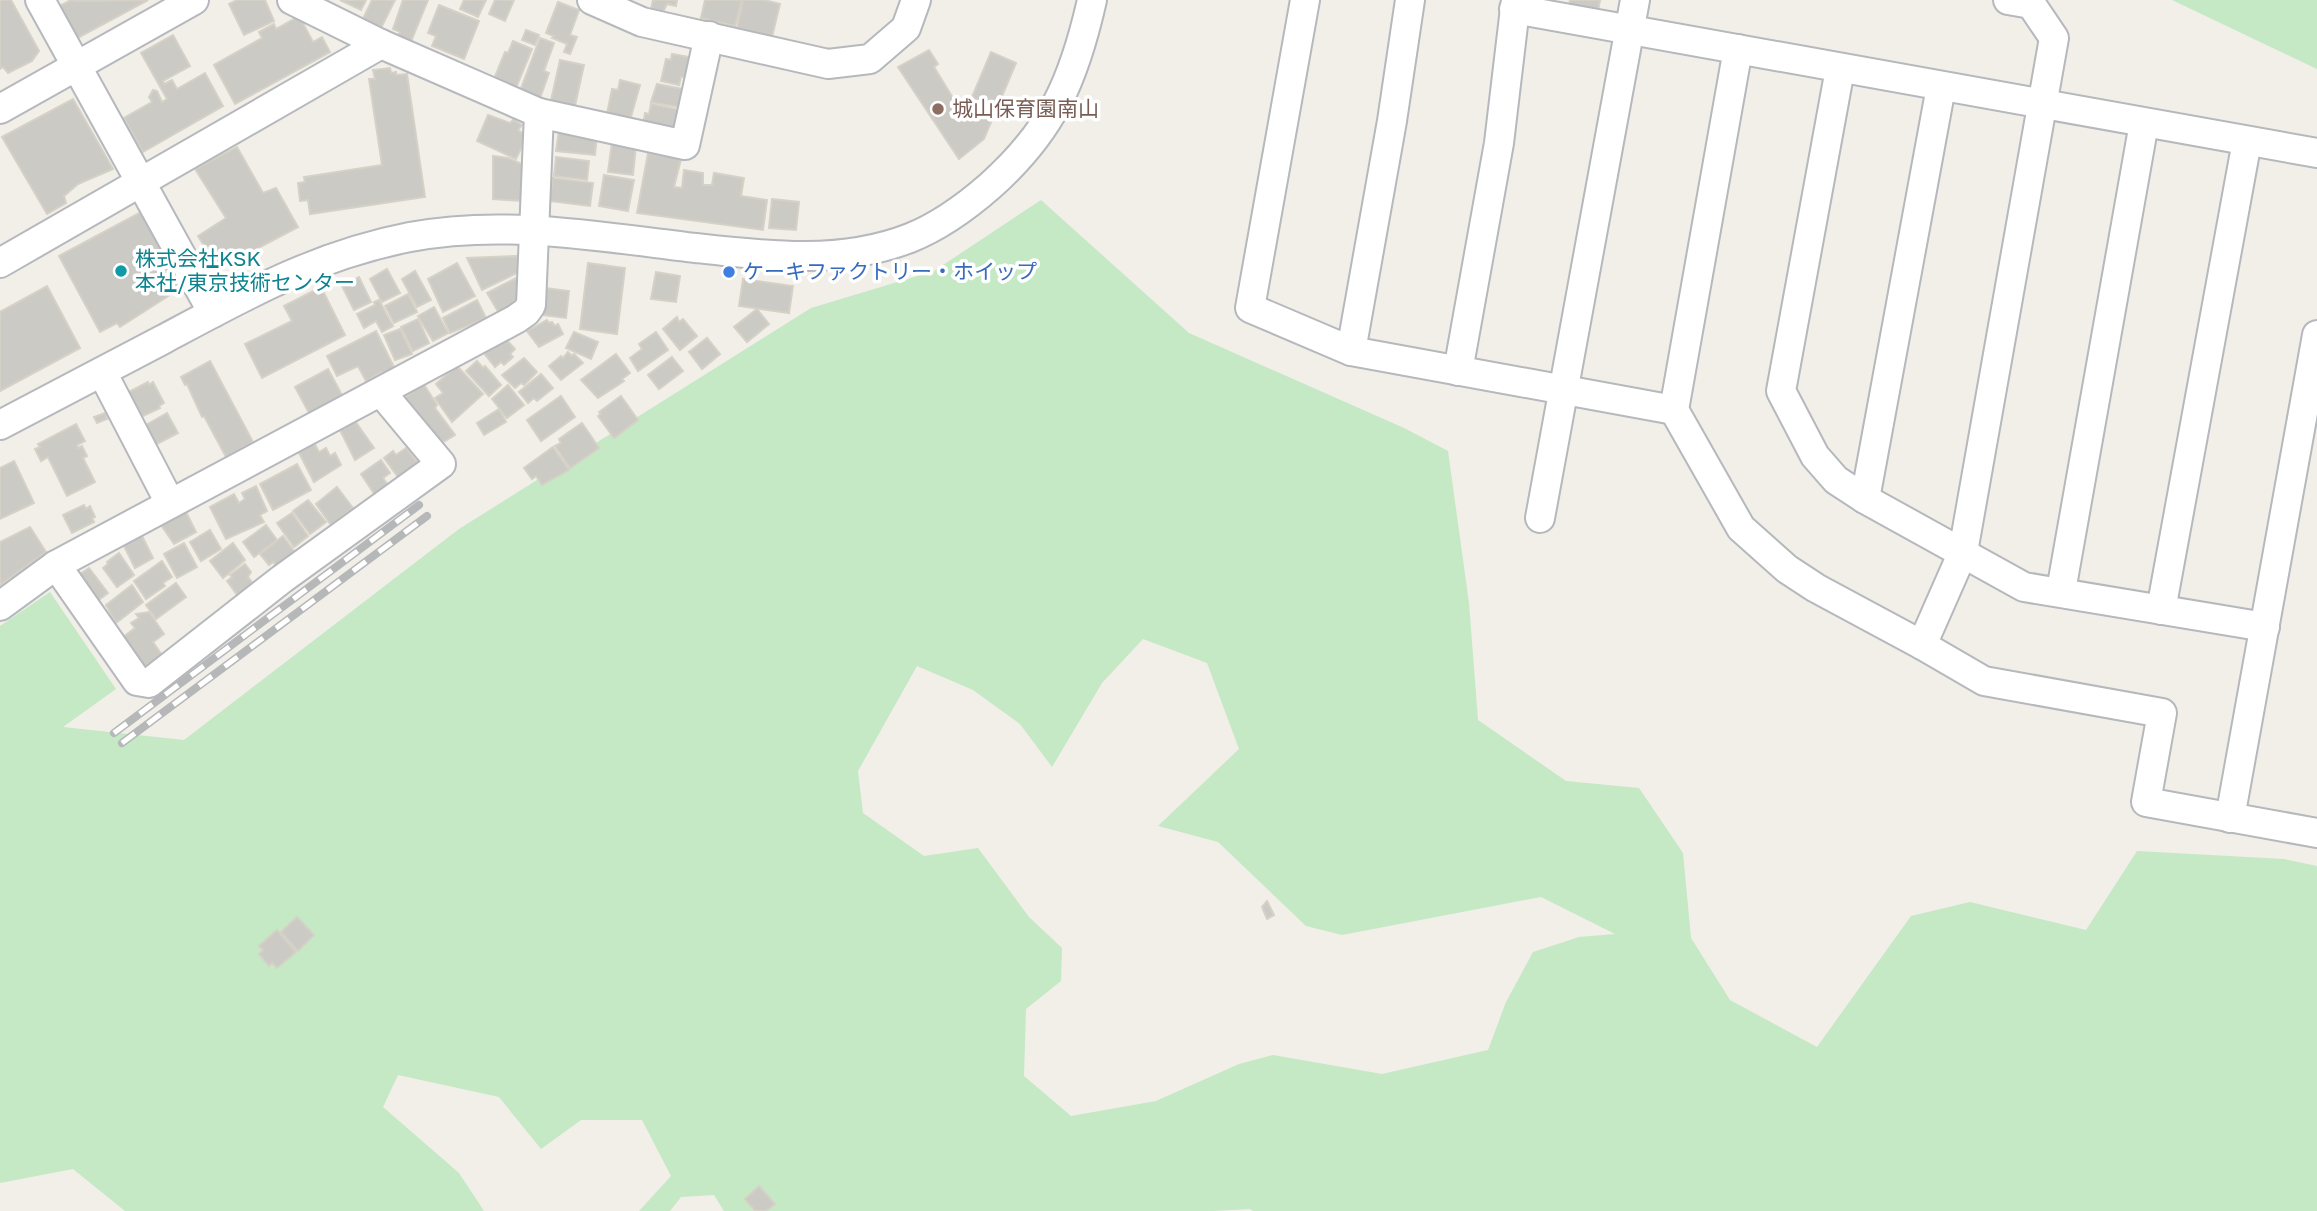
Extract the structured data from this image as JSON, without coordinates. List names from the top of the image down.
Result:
{
  "places": ["城山保育園南山", "株式会社KSK 本社/東京技術センター", "ケーキファクトリー・ホイップ"]
}
